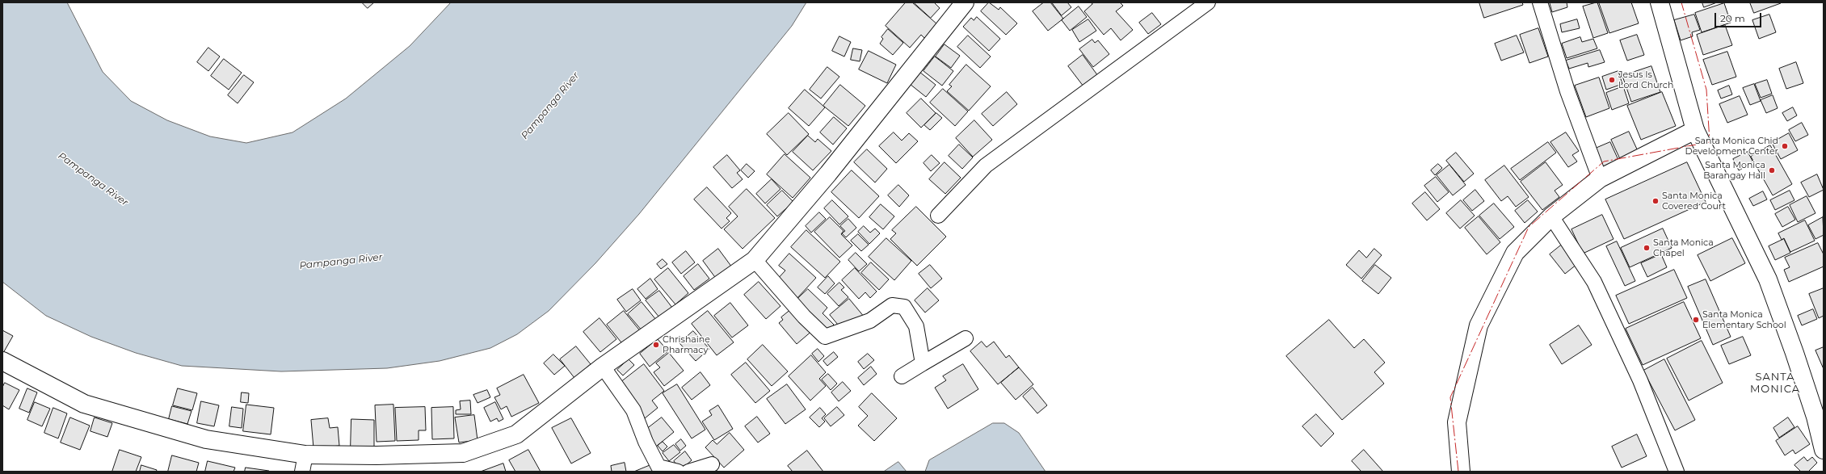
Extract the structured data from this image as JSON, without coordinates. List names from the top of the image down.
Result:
{
  "districts": ["SANTA MONICA"],
  "water": ["Pampanga River"],
  "places": [
    "Jesus Is Lord Church",
    "Santa Monica Chid Development Center",
    "Santa Monica Barangay Hall",
    "Santa Monica Covered Court",
    "Santa Monica Chapel",
    "Santa Monica Elementary School",
    "Chrishaine Pharmacy"
  ],
  "scale_bar": "20 m"
}
